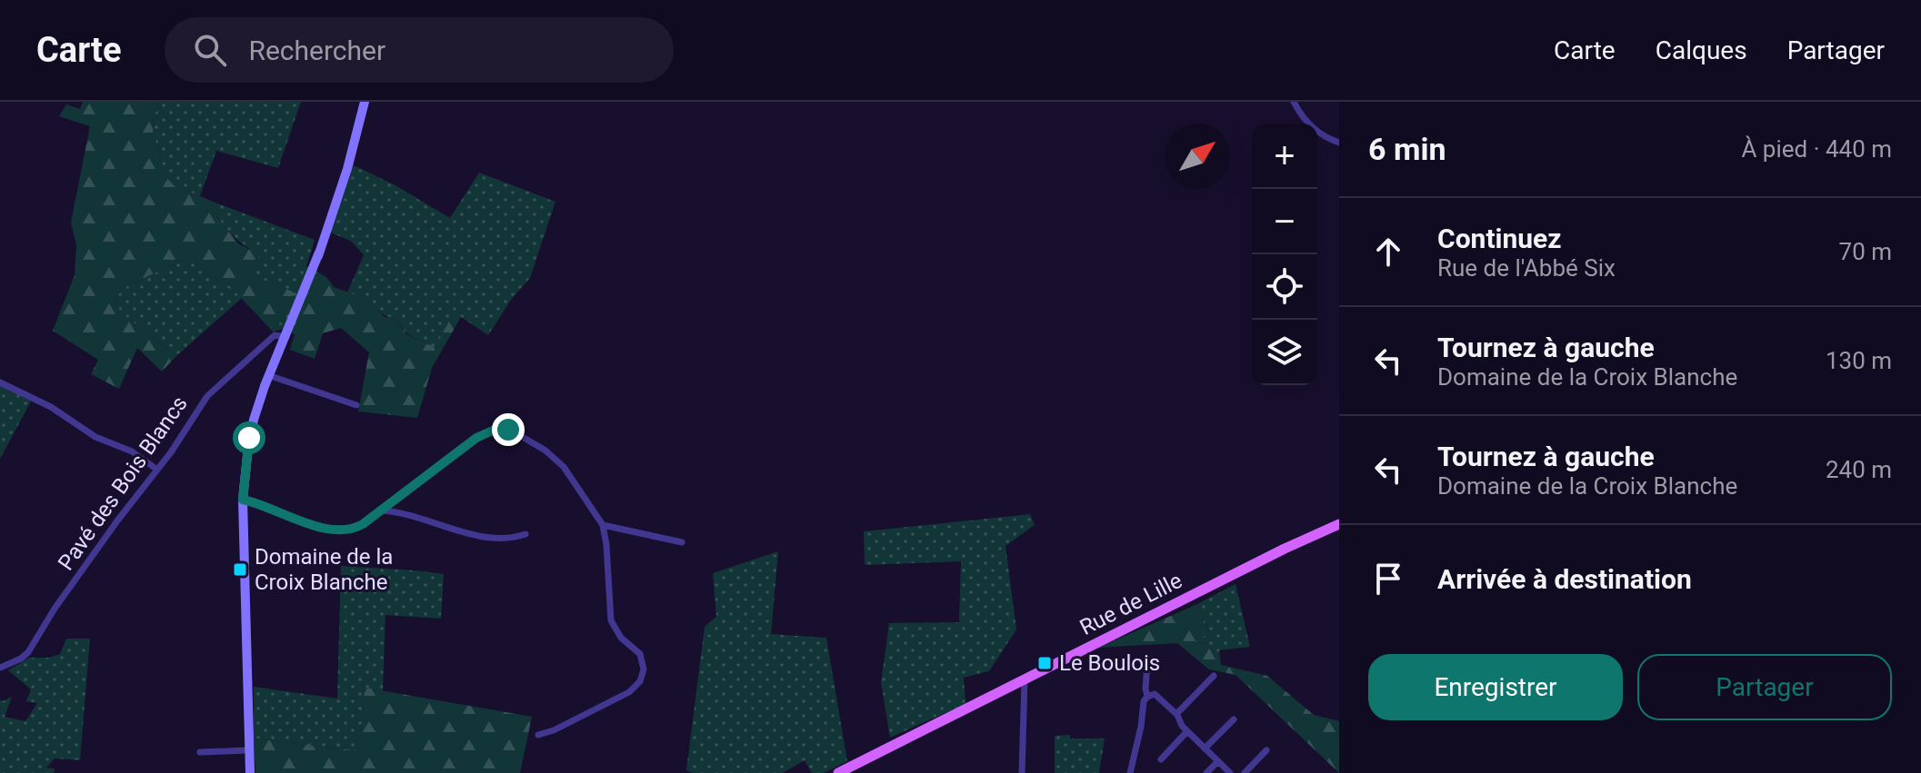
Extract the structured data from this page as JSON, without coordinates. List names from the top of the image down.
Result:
{
  "streets": {
    "main road": ["Rue de Lille"],
    "street": ["Pavé des Bois Blancs"]
  },
  "places": {
    "transit": ["Domaine de la Croix Blanche", "Le Boulois"]
  },
  "north": "top right",
  "page": {
    "header": "Carte",
    "search": "Rechercher",
    "nav": ["Carte", "Calques", "Partager"],
    "heading": ["6 min", "À pied · 440 m"],
    "map_buttons": ["+", "−"],
    "list": [
      ["Continuez", "Rue de l'Abbé Six", "70 m"],
      ["Tournez à gauche", "Domaine de la Croix Blanche", "130 m"],
      ["Tournez à gauche", "Domaine de la Croix Blanche", "240 m"],
      "Arrivée à destination"
    ],
    "buttons": ["Enregistrer", "Partager"]
  }
}
